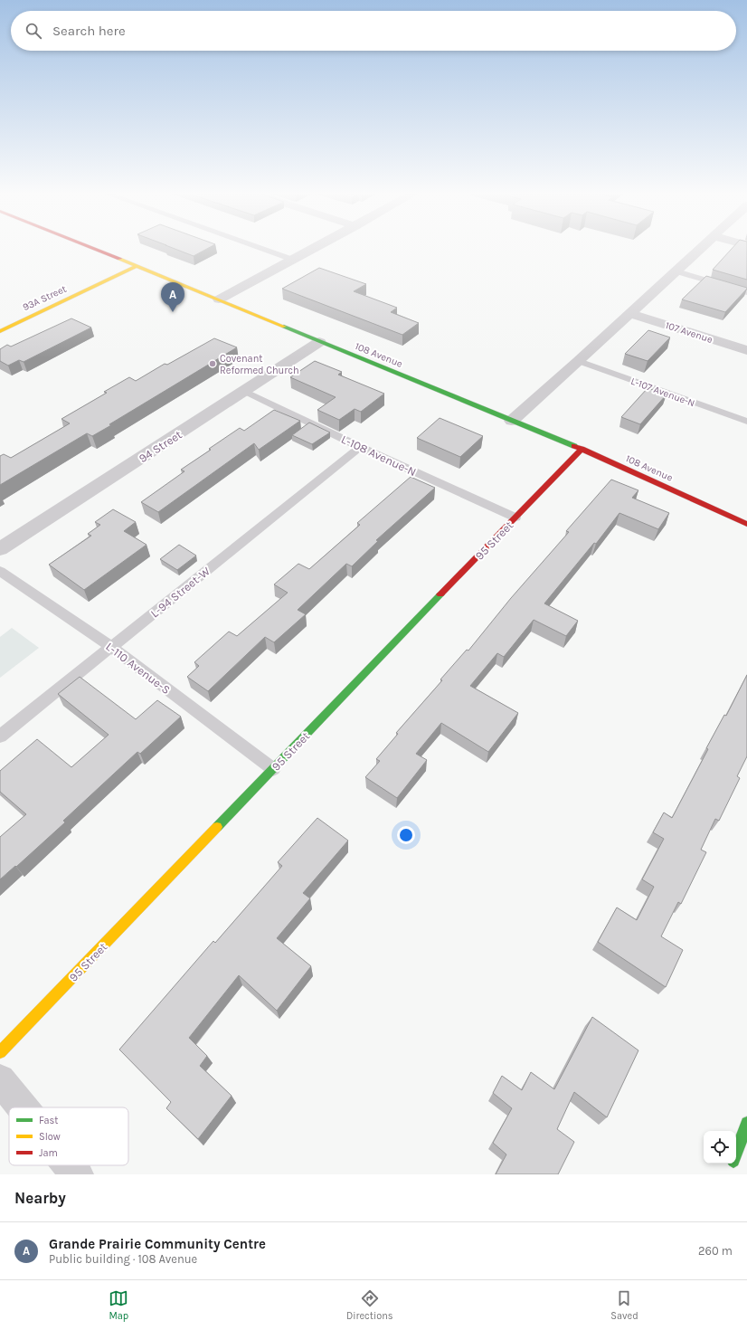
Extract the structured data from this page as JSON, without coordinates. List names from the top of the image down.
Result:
{
  "streets": {
    "street": [
      "93A Street",
      "107 Avenue",
      "108 Avenue",
      "94 Street",
      "95 Street"
    ],
    "lane": [
      "L-107 Avenue-N",
      "L-108 Avenue-N",
      "L-94 Street-W",
      "L-110 Avenue-S"
    ]
  },
  "crossings": [
    ["93A Street", "108 Avenue"],
    ["108 Avenue", "94 Street"],
    ["108 Avenue", "95 Street"],
    ["94 Street", "L-108 Avenue-N"],
    ["L-108 Avenue-N", "95 Street"],
    ["L-108 Avenue-N", "L-94 Street-W"],
    ["95 Street", "L-110 Avenue-S"],
    ["L-94 Street-W", "L-110 Avenue-S"]
  ],
  "places": ["Covenant Reformed Church"],
  "legend": ["Fast", "Slow", "Jam"],
  "page": {
    "search": "Search here",
    "pins": "A",
    "heading": "Nearby",
    "list": [
      {
        "mark": "A",
        "name": "Grande Prairie Community Centre",
        "note": "Public building · 108 Avenue",
        "value": "260 m"
      }
    ],
    "nav": ["Map", "Directions", "Saved"]
  }
}
